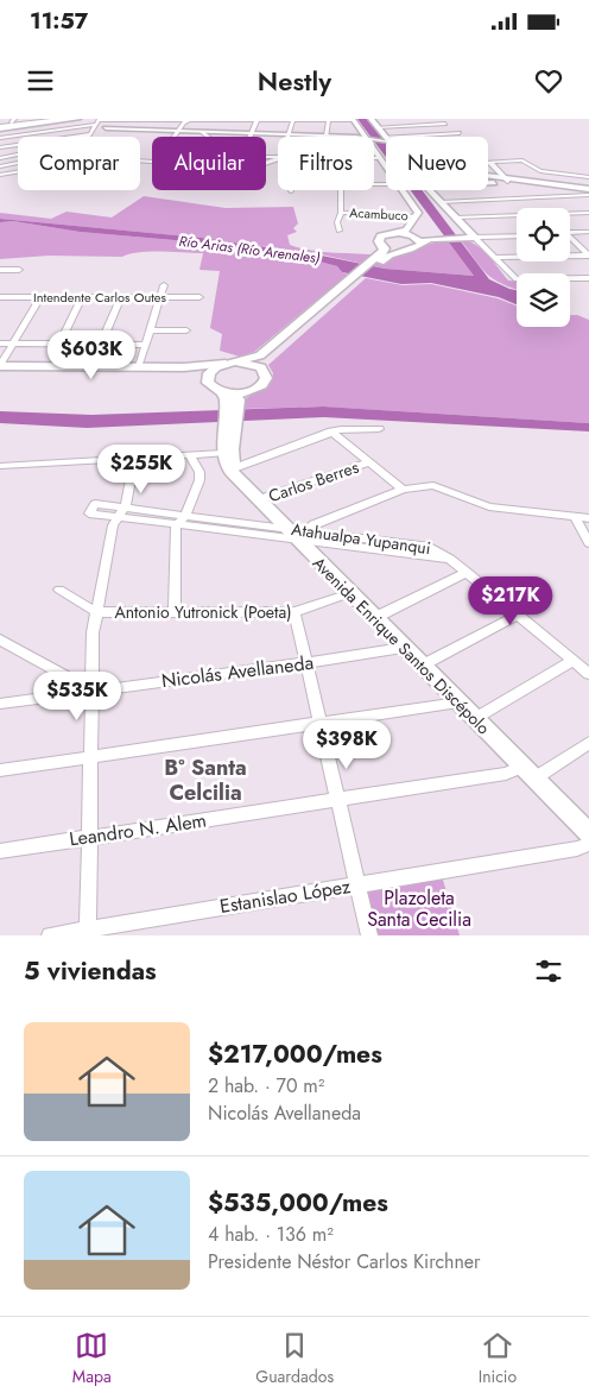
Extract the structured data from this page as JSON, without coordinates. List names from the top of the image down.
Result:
{
  "streets": {
    "main road": ["Avenida Enrique Santos Discépolo"],
    "street": [
      "Acambuco",
      "Intendente Carlos Outes",
      "Carlos Berres",
      "Atahualpa Yupanqui",
      "Antonio Yutronick (Poeta)",
      "Nicolás Avellaneda",
      "Leandro N. Alem",
      "Estanislao López"
    ]
  },
  "crossings": [
    ["Carlos Berres", "Avenida Enrique Santos Discépolo"],
    ["Atahualpa Yupanqui", "Avenida Enrique Santos Discépolo"],
    ["Antonio Yutronick (Poeta)", "Avenida Enrique Santos Discépolo"],
    ["Avenida Enrique Santos Discépolo", "Nicolás Avellaneda"],
    ["Avenida Enrique Santos Discépolo", "Leandro N. Alem"]
  ],
  "districts": ["B° Santa Celcilia"],
  "water": ["Río Arias (Río Arenales)"],
  "parks": ["Plazoleta Santa Cecilia"],
  "page": {
    "status": "11:57",
    "header": "Nestly",
    "chip": [
      "Comprar",
      "Alquilar",
      "Filtros",
      "Nuevo"
    ],
    "price": [
      "$603K",
      "$255K",
      "$217K",
      "$535K",
      "$398K"
    ],
    "heading": "5 viviendas",
    "list": [
      {
        "name": "$217,000/mes",
        "note": "2 hab. · 70 m² · Nicolás Avellaneda"
      },
      {
        "name": "$535,000/mes",
        "note": "4 hab. · 136 m² · Presidente Néstor Carlos Kirchner"
      }
    ],
    "tabs": ["Mapa", "Guardados", "Inicio"]
  }
}
